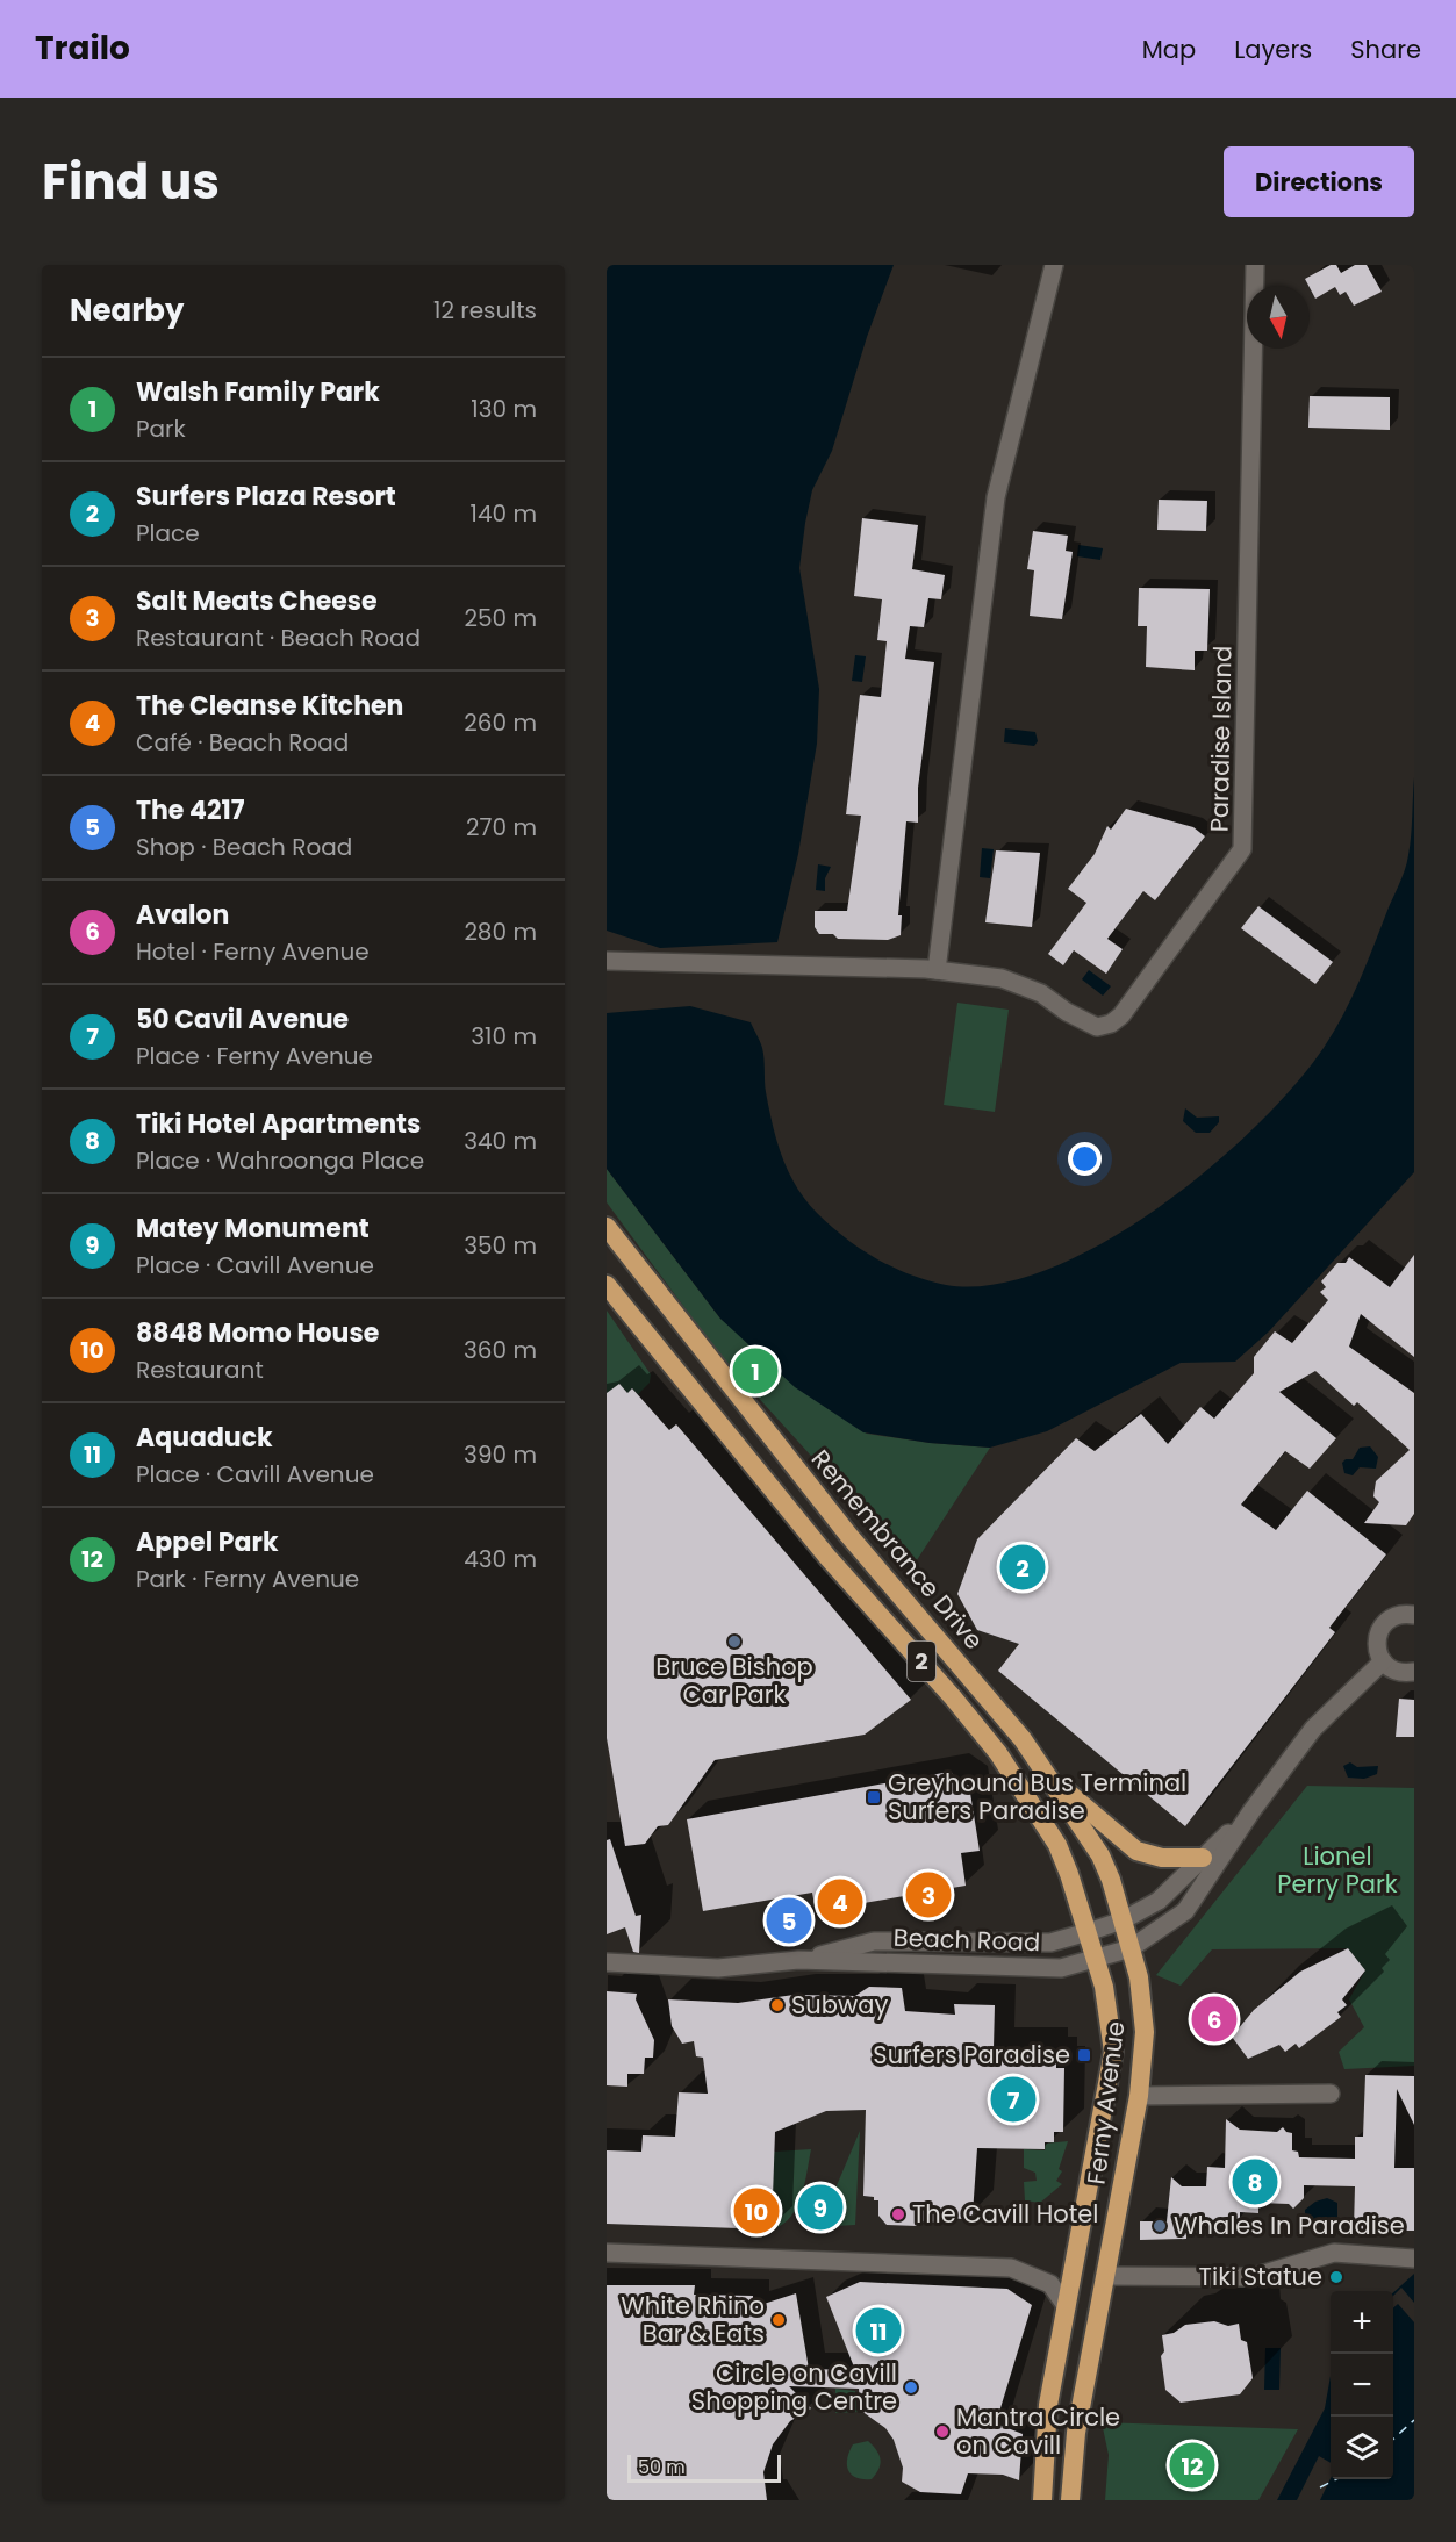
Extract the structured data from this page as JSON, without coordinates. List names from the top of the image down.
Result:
{
  "streets": {
    "highway": ["Remembrance Drive", "2", "Ferny Avenue"],
    "street": ["Paradise Island", "Beach Road"]
  },
  "crossings": [
    ["Remembrance Drive", "Beach Road"],
    ["Remembrance Drive", "Ferny Avenue"],
    ["2", "Beach Road"],
    ["2", "Ferny Avenue"],
    ["Beach Road", "Ferny Avenue"]
  ],
  "parks": ["Lionel Perry Park"],
  "places": {
    "other": [
      "Bruce Bishop Car Park",
      "Subway",
      "The Cavill Hotel",
      "Whales In Paradise",
      "Tiki Statue",
      "White Rhino Bar & Eats",
      "Circle on Cavill Shopping Centre",
      "Mantra Circle on Cavill"
    ],
    "transit": ["Greyhound Bus Terminal Surfers Paradise", "Surfers Paradise"]
  },
  "scale_bar": "50 m",
  "north": "bottom",
  "page": {
    "header": "Trailo",
    "nav": ["Map", "Layers", "Share"],
    "title": "Find us",
    "buttons": "Directions",
    "heading": ["Nearby", "12 results"],
    "list": [
      {
        "mark": "1",
        "name": "Walsh Family Park",
        "note": "Park",
        "value": "130 m"
      },
      {
        "mark": "2",
        "name": "Surfers Plaza Resort",
        "note": "Place",
        "value": "140 m"
      },
      {
        "mark": "3",
        "name": "Salt Meats Cheese",
        "note": "Restaurant · Beach Road",
        "value": "250 m"
      },
      {
        "mark": "4",
        "name": "The Cleanse Kitchen",
        "note": "Café · Beach Road",
        "value": "260 m"
      },
      {
        "mark": "5",
        "name": "The 4217",
        "note": "Shop · Beach Road",
        "value": "270 m"
      },
      {
        "mark": "6",
        "name": "Avalon",
        "note": "Hotel · Ferny Avenue",
        "value": "280 m"
      },
      {
        "mark": "7",
        "name": "50 Cavil Avenue",
        "note": "Place · Ferny Avenue",
        "value": "310 m"
      },
      {
        "mark": "8",
        "name": "Tiki Hotel Apartments",
        "note": "Place · Wahroonga Place",
        "value": "340 m"
      },
      {
        "mark": "9",
        "name": "Matey Monument",
        "note": "Place · Cavill Avenue",
        "value": "350 m"
      },
      {
        "mark": "10",
        "name": "8848 Momo House",
        "note": "Restaurant",
        "value": "360 m"
      },
      {
        "mark": "11",
        "name": "Aquaduck",
        "note": "Place · Cavill Avenue",
        "value": "390 m"
      },
      {
        "mark": "12",
        "name": "Appel Park",
        "note": "Park · Ferny Avenue",
        "value": "430 m"
      }
    ],
    "pins": [
      "1",
      "2",
      "3",
      "4",
      "5",
      "6",
      "7",
      "8",
      "9",
      "10",
      "11",
      "12"
    ],
    "map_buttons": ["+", "−"],
    "scale": "50 m"
  }
}
